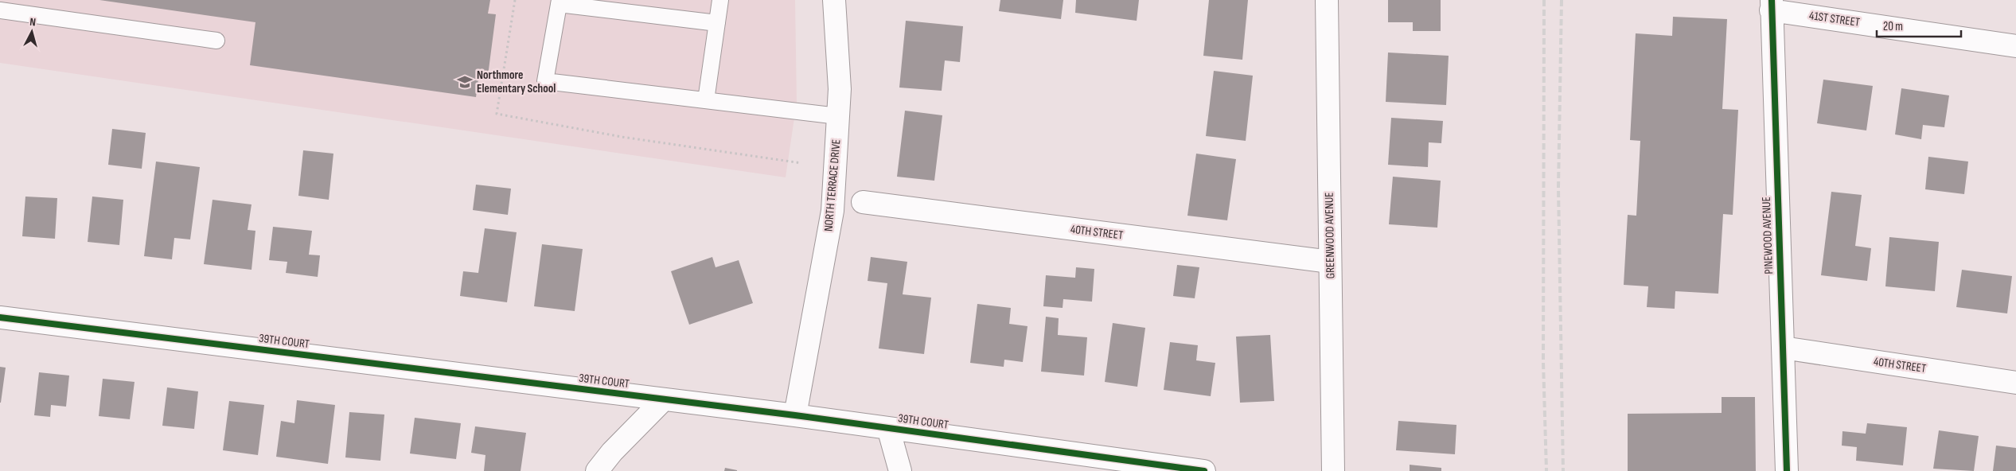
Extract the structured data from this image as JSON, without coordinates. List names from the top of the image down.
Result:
{
  "streets": {
    "street": [
      "41ST STREET",
      "NORTH TERRACE DRIVE",
      "40TH STREET",
      "GREENWOOD AVENUE",
      "PINEWOOD AVENUE",
      "39TH COURT"
    ]
  },
  "crossings": [
    ["41ST STREET", "PINEWOOD AVENUE"],
    ["NORTH TERRACE DRIVE", "39TH COURT"],
    ["40TH STREET", "GREENWOOD AVENUE"],
    ["40TH STREET", "PINEWOOD AVENUE"]
  ],
  "places": {
    "school or university": ["Northmore Elementary School"]
  },
  "scale_bar": "20 m",
  "north": "top"
}
